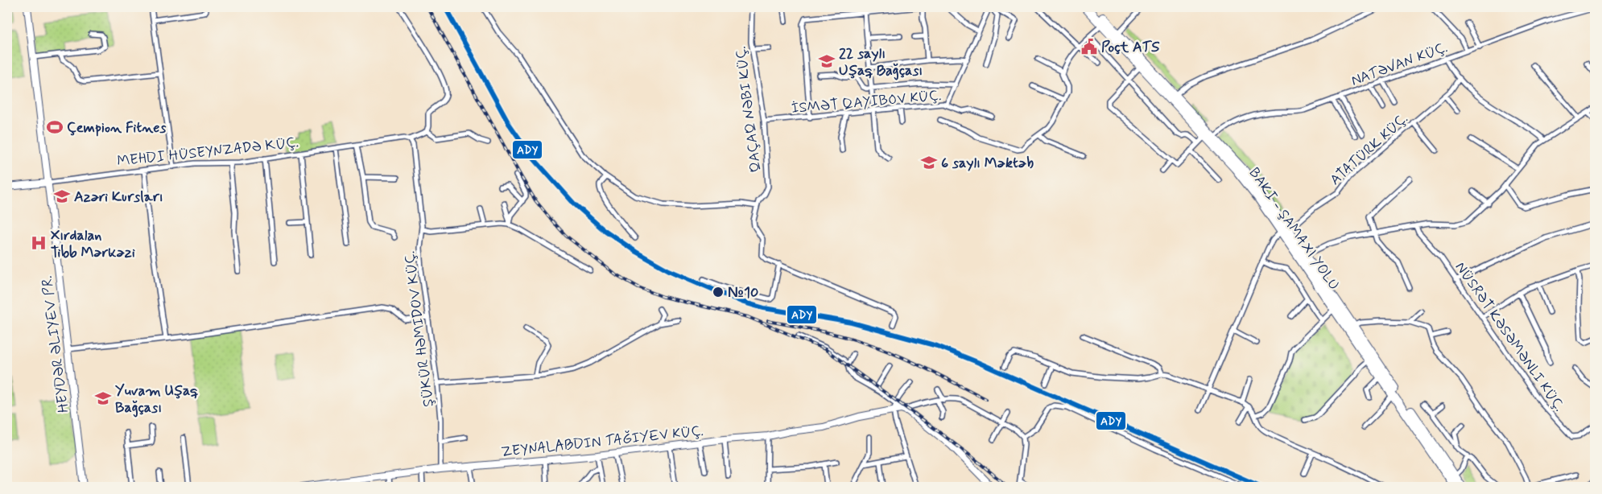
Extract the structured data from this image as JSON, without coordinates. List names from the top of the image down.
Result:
{
  "streets": {
    "street": [
      "NATƏVAN KÜÇ.",
      "QAÇAQ NƏBI KÜÇ.",
      "ATATÜRK KÜÇ.",
      "MEHDI HÜSEYNZADƏ KÜÇ.",
      "ŞÜKÜR HƏMIDOV KÜÇ.",
      "NÜSRƏT KƏSƏMƏNLI KÜÇ.",
      "HEYDƏR ƏLIYEV PR."
    ]
  },
  "crossings": [
    ["MEHDI HÜSEYNZADƏ KÜÇ.", "ŞÜKÜR HƏMIDOV KÜÇ."],
    ["MEHDI HÜSEYNZADƏ KÜÇ.", "HEYDƏR ƏLIYEV PR."]
  ],
  "places": {
    "public building": ["Poçt ATS"],
    "school or university": [
      "22 saylı Uşaq Bağçası",
      "6 saylı Məktəb",
      "Azəri Kursları",
      "Yuvam Uşaq Bağçası"
    ],
    "sports": ["Çempion Fitnes"],
    "hospital": ["Xırdalan Tibb Mərkəzi"],
    "other": ["№10"]
  },
  "lines": ["transit line ADY"]
}
